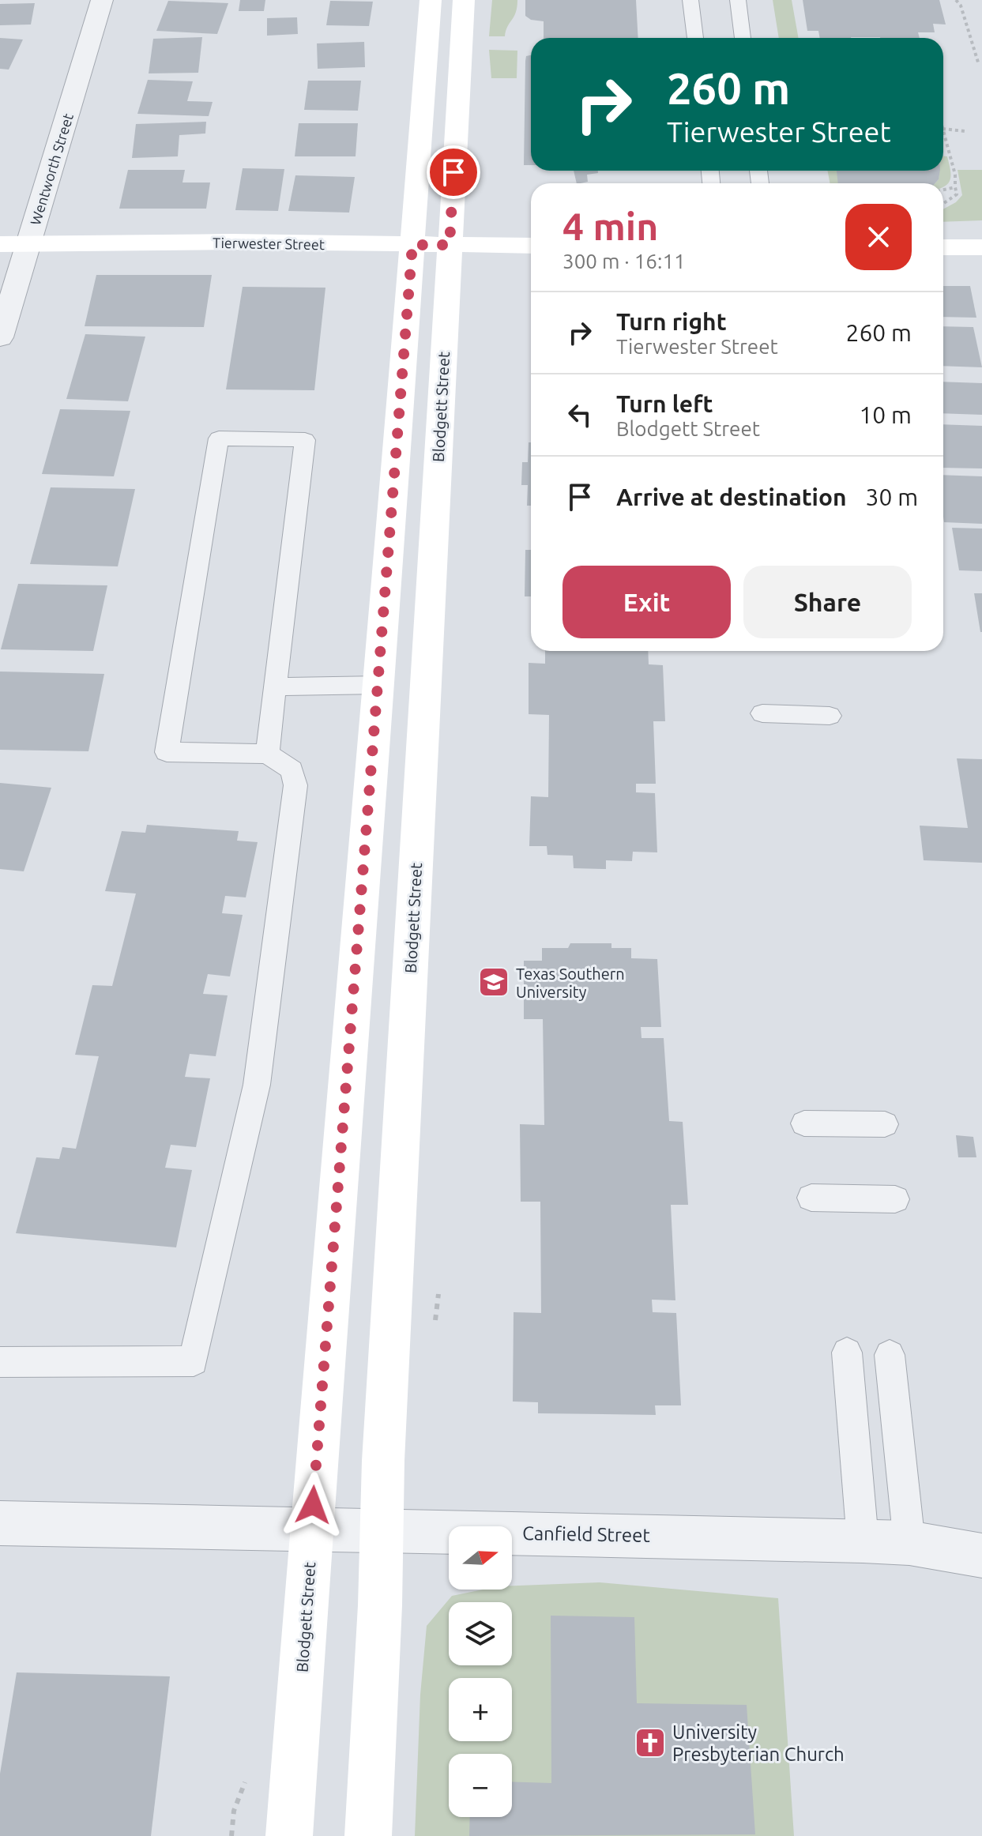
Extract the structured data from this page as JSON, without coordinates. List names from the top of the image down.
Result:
{
  "streets": {
    "main road": ["Tierwester Street", "Blodgett Street"],
    "street": ["Wentworth Street", "Canfield Street"]
  },
  "crossings": [
    ["Wentworth Street", "Tierwester Street"],
    ["Tierwester Street", "Blodgett Street"],
    ["Blodgett Street", "Canfield Street"]
  ],
  "places": {
    "school or university": ["Texas Southern University"],
    "church": ["University Presbyterian Church"]
  },
  "north": "right",
  "page": {
    "turn": ["260 m", "Tierwester Street"],
    "heading": ["4 min", "300 m · 16:11"],
    "list": [
      {
        "name": "Turn right",
        "note": "Tierwester Street",
        "value": "260 m"
      },
      {
        "name": "Turn left",
        "note": "Blodgett Street",
        "value": "10 m"
      },
      {
        "name": "Arrive at destination",
        "value": "30 m"
      }
    ],
    "buttons": ["Exit", "Share"],
    "map_buttons": ["+", "−"]
  }
}
